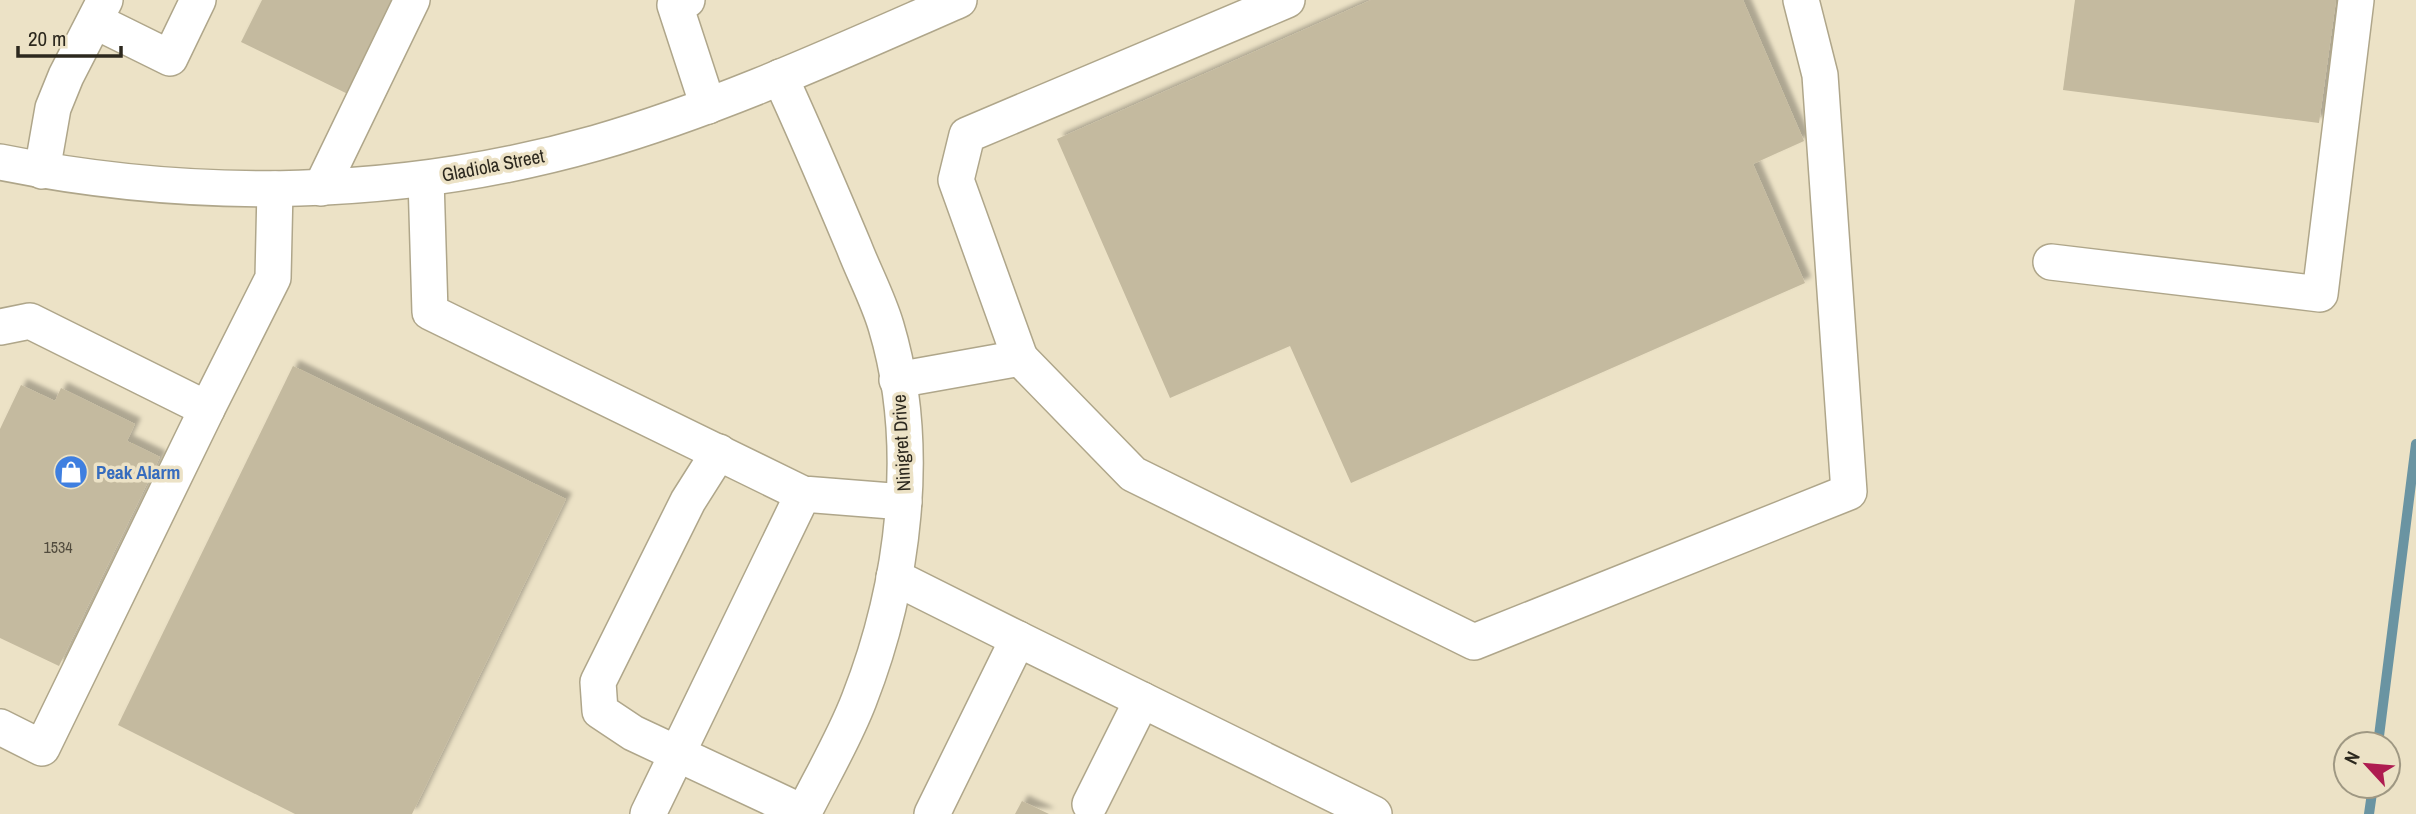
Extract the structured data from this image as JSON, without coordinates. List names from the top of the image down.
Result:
{
  "streets": {
    "street": ["Gladiola Street", "Ninigret Drive"]
  },
  "crossings": [
    ["Gladiola Street", "Ninigret Drive"]
  ],
  "places": {
    "shop": ["Peak Alarm"]
  },
  "house_numbers": ["1534"],
  "scale_bar": "20 m",
  "north": "top left"
}
